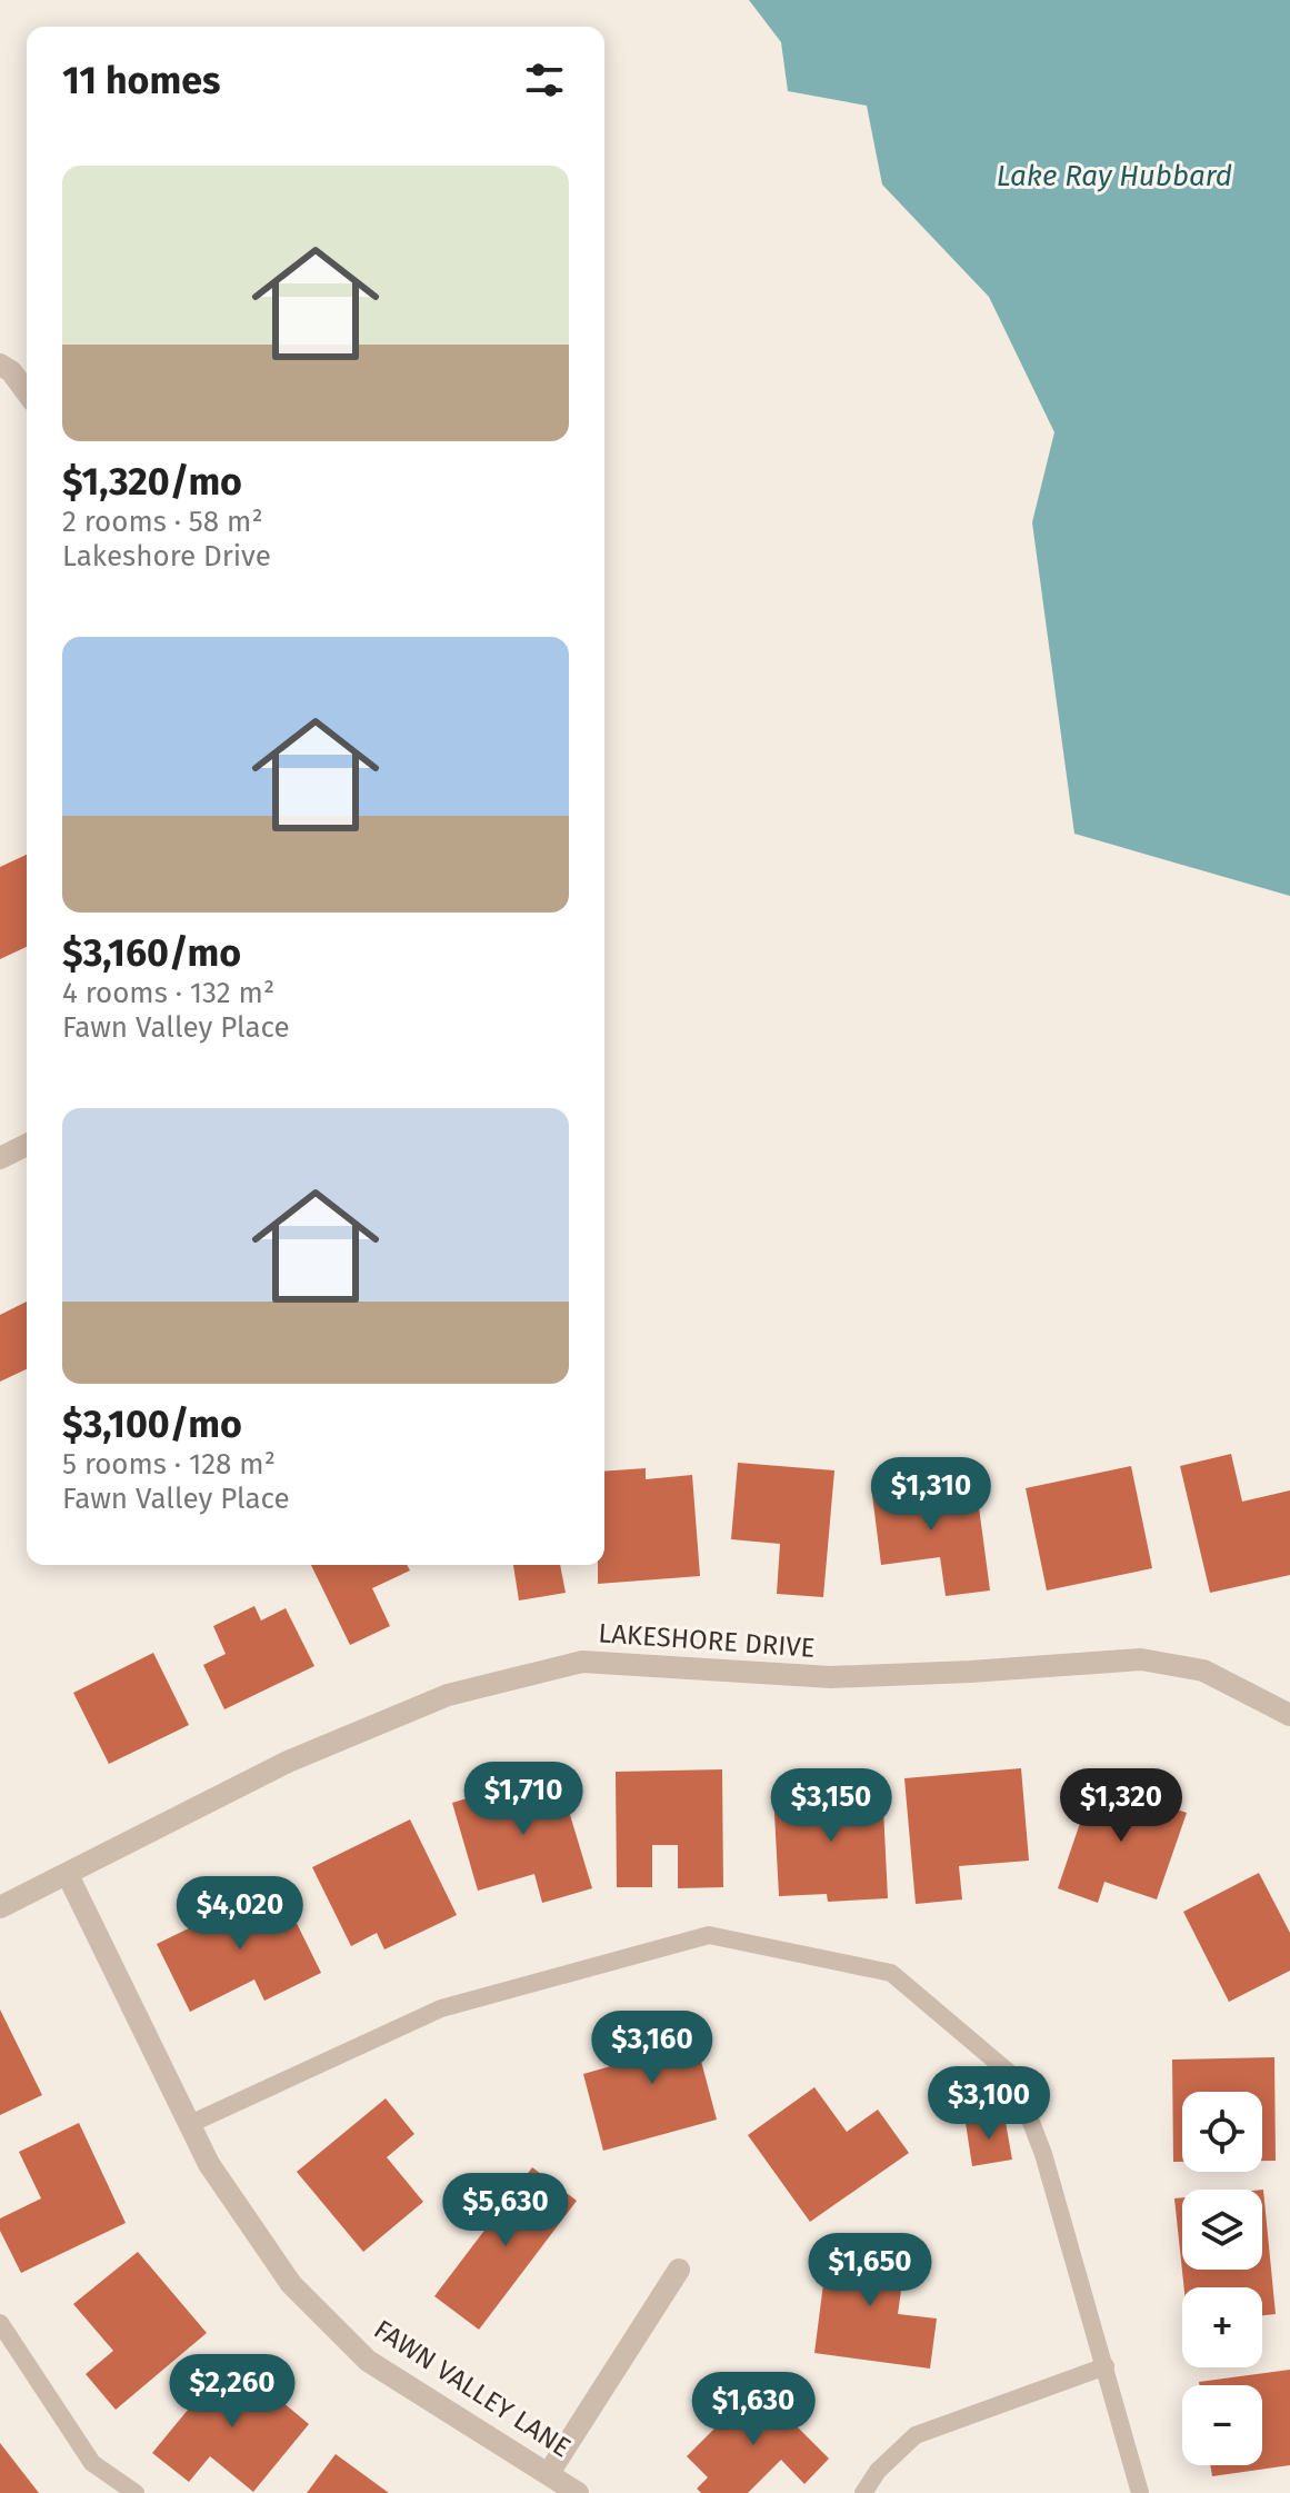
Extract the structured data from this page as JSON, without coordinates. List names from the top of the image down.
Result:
{
  "streets": {
    "street": ["LAKESHORE DRIVE", "FAWN VALLEY LANE"]
  },
  "crossings": [
    ["LAKESHORE DRIVE", "FAWN VALLEY LANE"]
  ],
  "water": ["Lake Ray Hubbard"],
  "page": {
    "heading": "11 homes",
    "list": [
      {
        "name": "$1,320/mo",
        "note": "2 rooms · 58 m² · Lakeshore Drive"
      },
      {
        "name": "$3,160/mo",
        "note": "4 rooms · 132 m² · Fawn Valley Place"
      },
      {
        "name": "$3,100/mo",
        "note": "5 rooms · 128 m² · Fawn Valley Place"
      }
    ],
    "price": [
      "$1,310",
      "$1,710",
      "$3,150",
      "$1,320",
      "$4,020",
      "$3,160",
      "$3,100",
      "$5,630",
      "$1,650",
      "$2,260",
      "$1,630"
    ],
    "map_buttons": ["+", "−"]
  }
}
